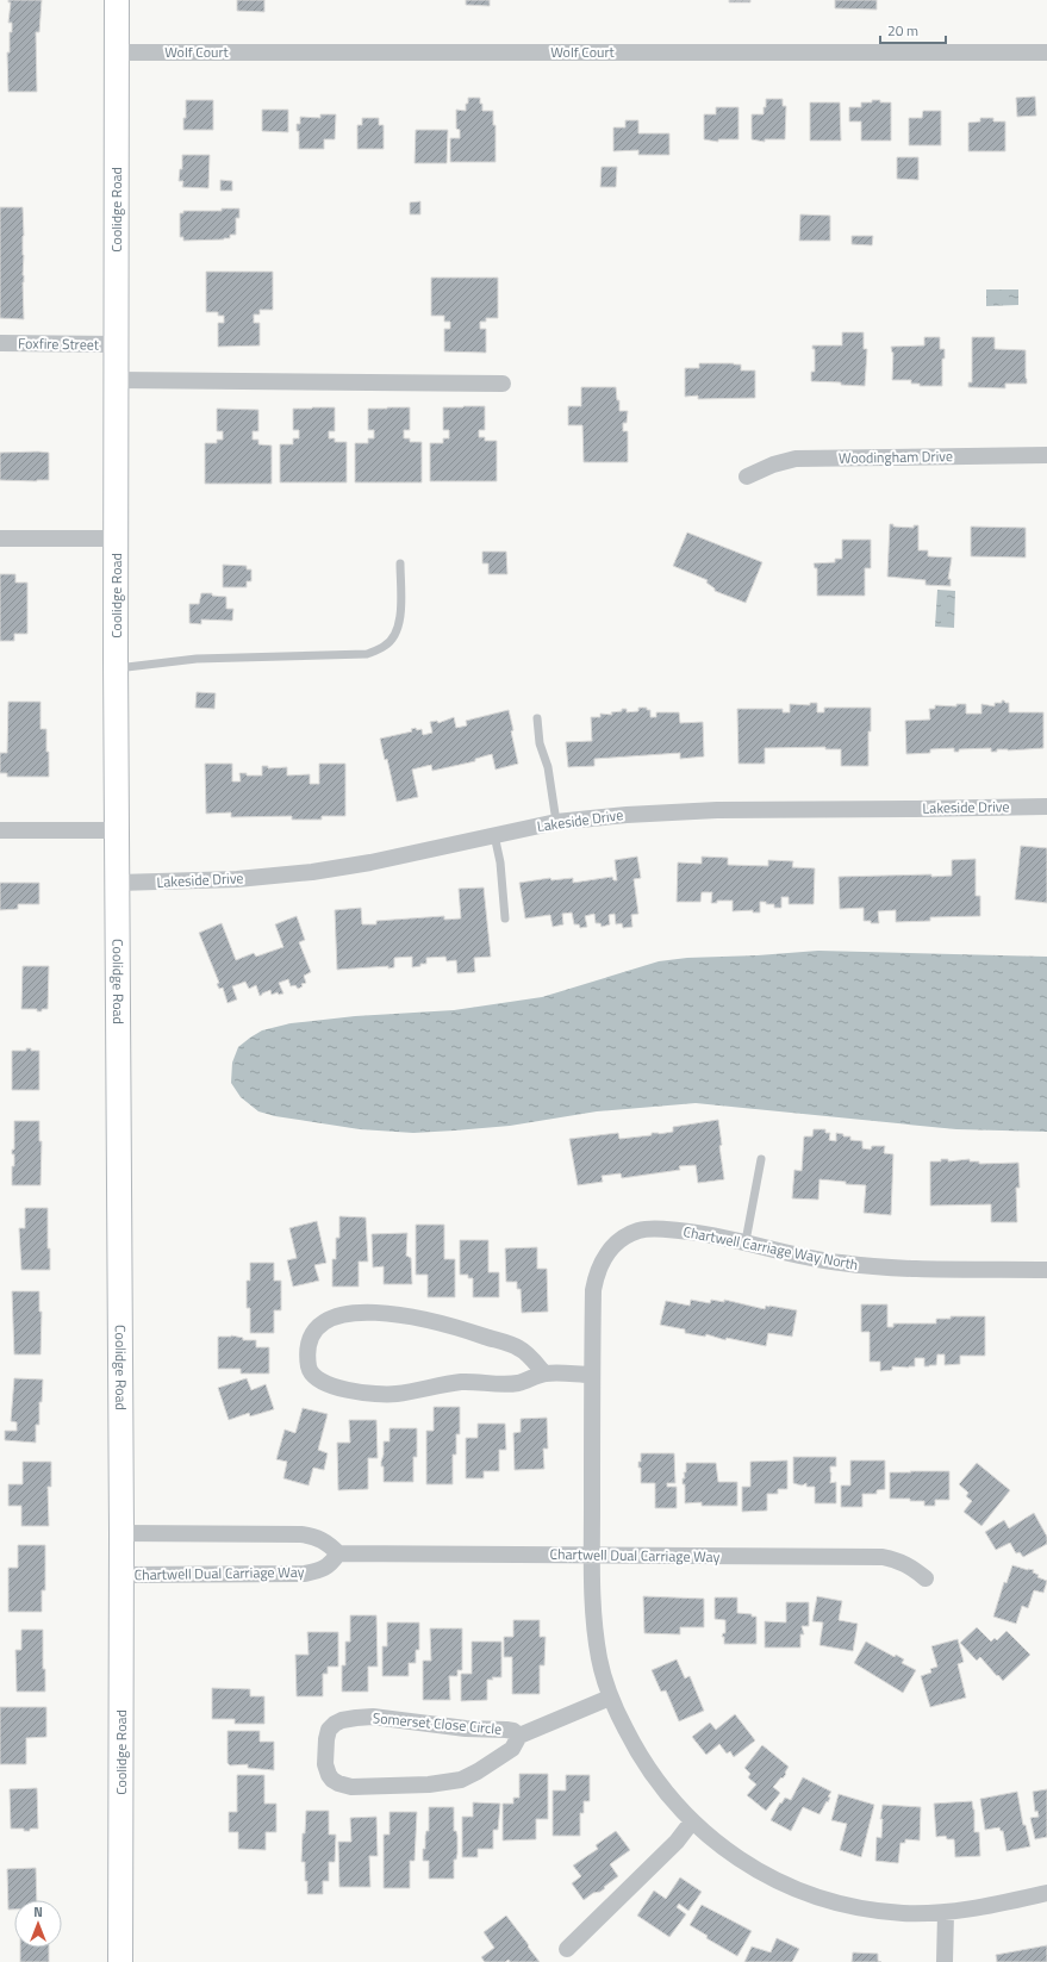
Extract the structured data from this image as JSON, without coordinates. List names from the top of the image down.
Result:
{
  "streets": {
    "street": [
      "Wolf Court",
      "Coolidge Road",
      "Foxfire Street",
      "Woodingham Drive",
      "Lakeside Drive",
      "Chartwell Carriage Way North",
      "Chartwell Dual Carriage Way",
      "Somerset Close Circle"
    ]
  },
  "crossings": [
    ["Wolf Court", "Coolidge Road"],
    ["Coolidge Road", "Foxfire Street"],
    ["Coolidge Road", "Lakeside Drive"],
    ["Coolidge Road", "Chartwell Dual Carriage Way"],
    ["Chartwell Carriage Way North", "Chartwell Dual Carriage Way"],
    ["Chartwell Carriage Way North", "Somerset Close Circle"]
  ],
  "scale_bar": "20 m",
  "north": "top"
}
